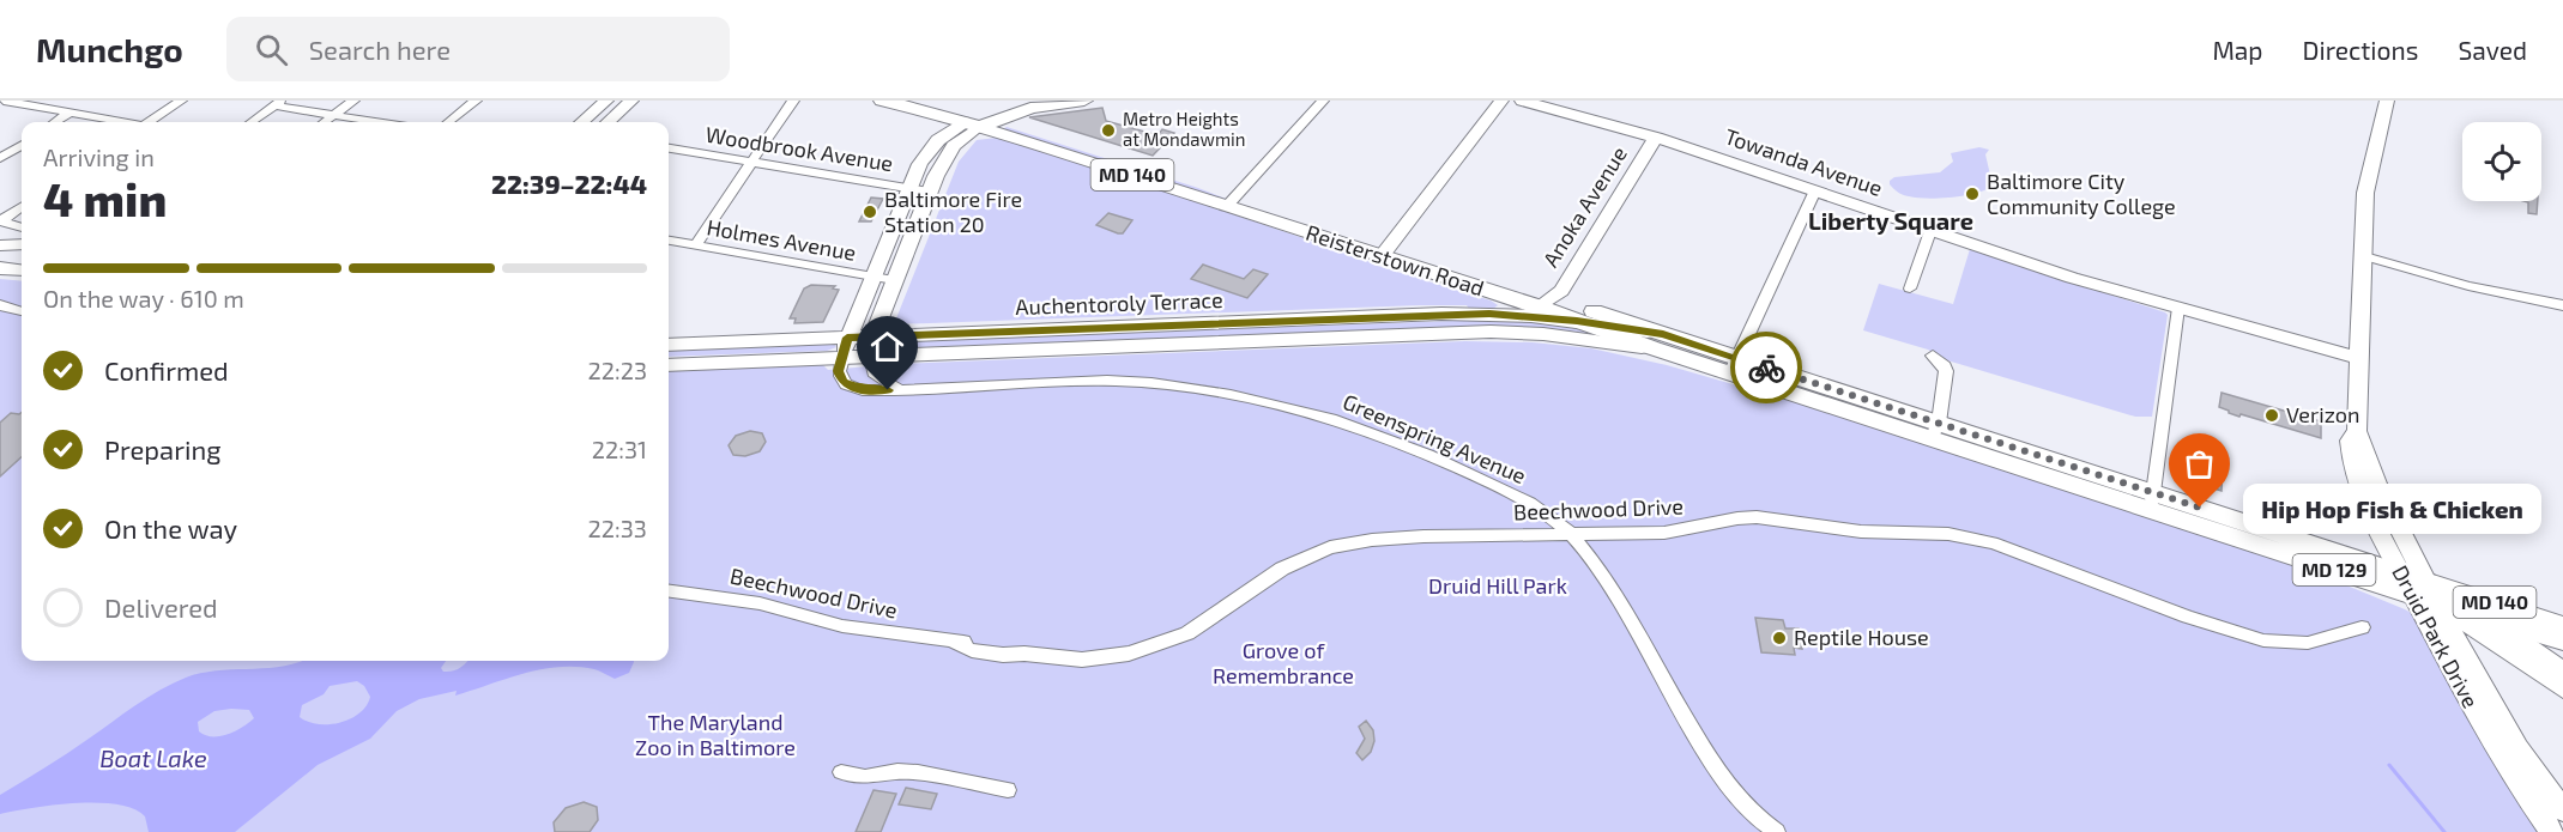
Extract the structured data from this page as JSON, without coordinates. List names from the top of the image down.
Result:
{
  "streets": {
    "main road": [
      "Towanda Avenue",
      "MD 140",
      "Anoka Avenue",
      "Reisterstown Road",
      "Auchentoroly Terrace",
      "MD 129",
      "Druid Park Drive"
    ],
    "street": [
      "Woodbrook Avenue",
      "Holmes Avenue",
      "Greenspring Avenue",
      "Beechwood Drive"
    ]
  },
  "crossings": [
    ["Towanda Avenue", "Anoka Avenue"],
    ["Towanda Avenue", "Druid Park Drive"],
    ["Anoka Avenue", "Reisterstown Road"],
    ["Reisterstown Road", "Auchentoroly Terrace"],
    ["Reisterstown Road", "MD 129"],
    ["Reisterstown Road", "Druid Park Drive"],
    ["Auchentoroly Terrace", "Greenspring Avenue"],
    ["Auchentoroly Terrace", "MD 129"],
    ["Greenspring Avenue", "Beechwood Drive"],
    ["Greenspring Avenue", "MD 129"],
    ["MD 129", "Druid Park Drive"]
  ],
  "districts": ["Liberty Square"],
  "water": ["Boat Lake"],
  "parks": ["Druid Hill Park", "Grove of Remembrance", "The Maryland Zoo in Baltimore"],
  "places": [
    "Metro Heights at Mondawmin",
    "Baltimore City Community College",
    "Baltimore Fire Station 20",
    "Verizon",
    "Hip Hop Fish & Chicken",
    "Reptile House"
  ],
  "page": {
    "header": "Munchgo",
    "search": "Search here",
    "nav": ["Map", "Directions", "Saved"],
    "heading": ["4 min", "Arriving in", "22:39–22:44"],
    "bar": "On the way · 610 m",
    "list": [
      ["Confirmed", "22:23"],
      ["Preparing", "22:31"],
      ["On the way", "22:33"],
      "Delivered"
    ],
    "bubble": "Hip Hop Fish & Chicken"
  }
}
